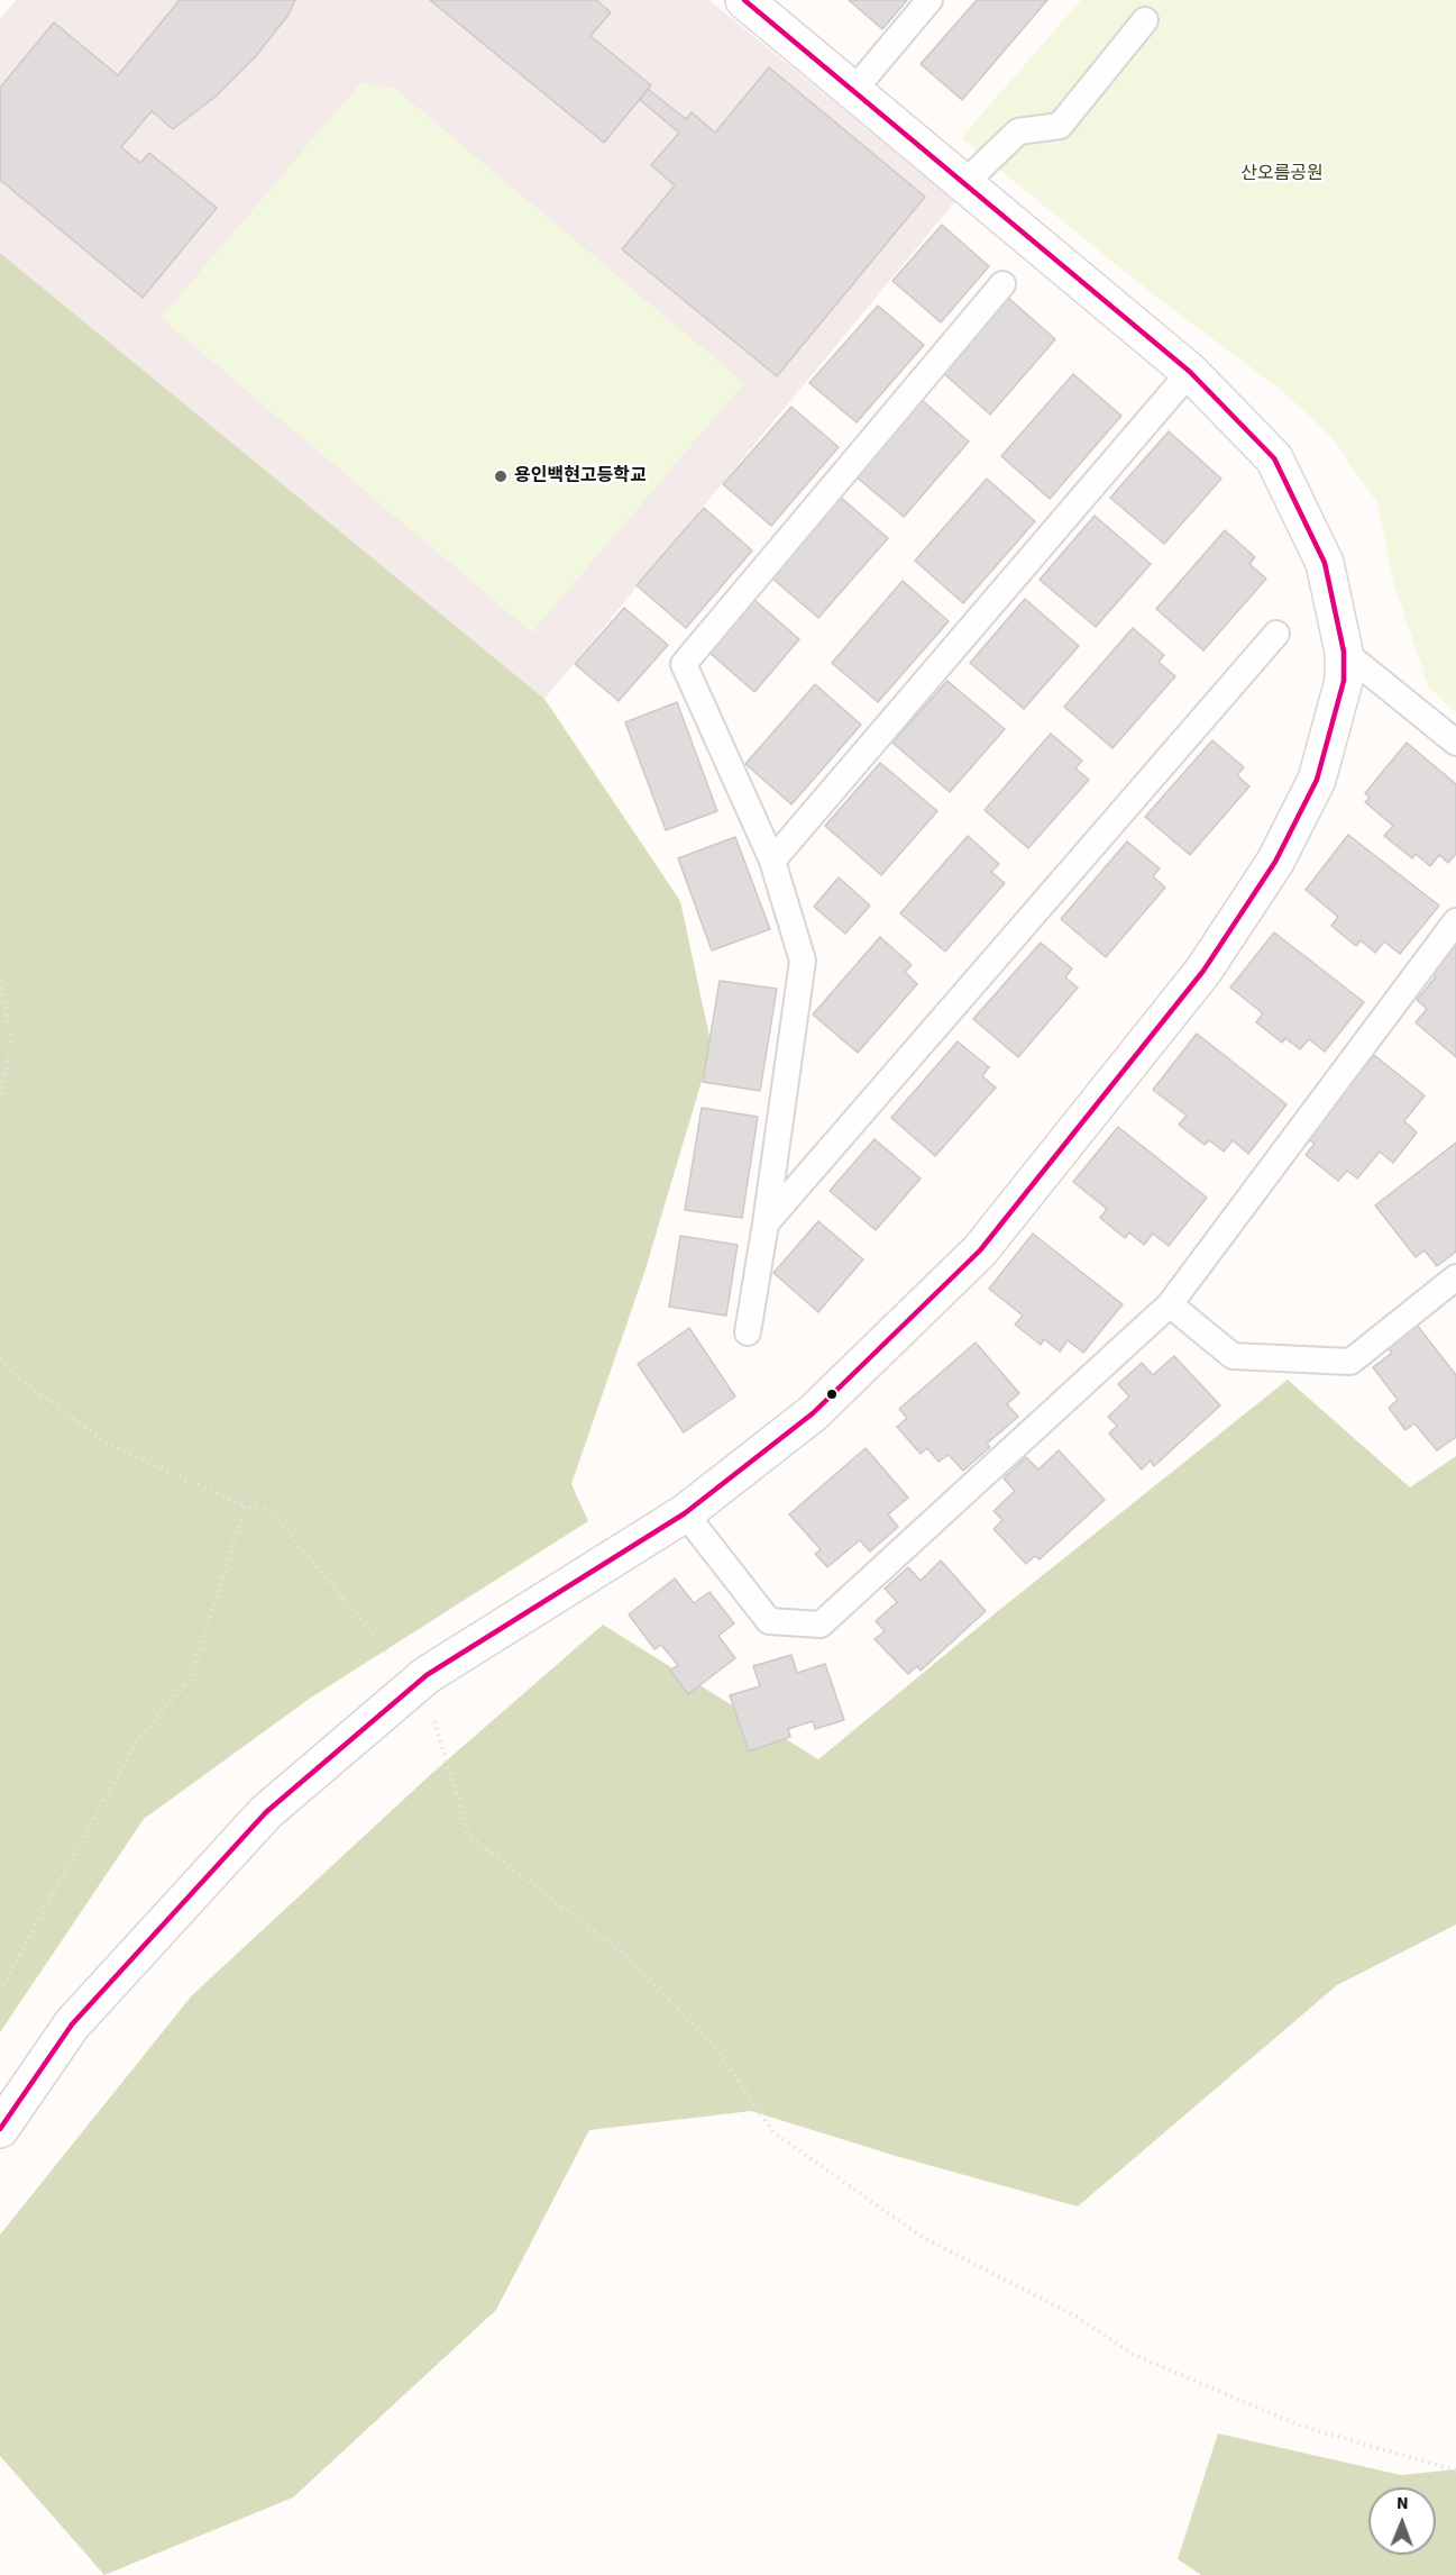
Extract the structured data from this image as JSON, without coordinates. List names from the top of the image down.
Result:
{
  "parks": ["산오름공원"],
  "places": ["용인백현고등학교"],
  "north": "top"
}
